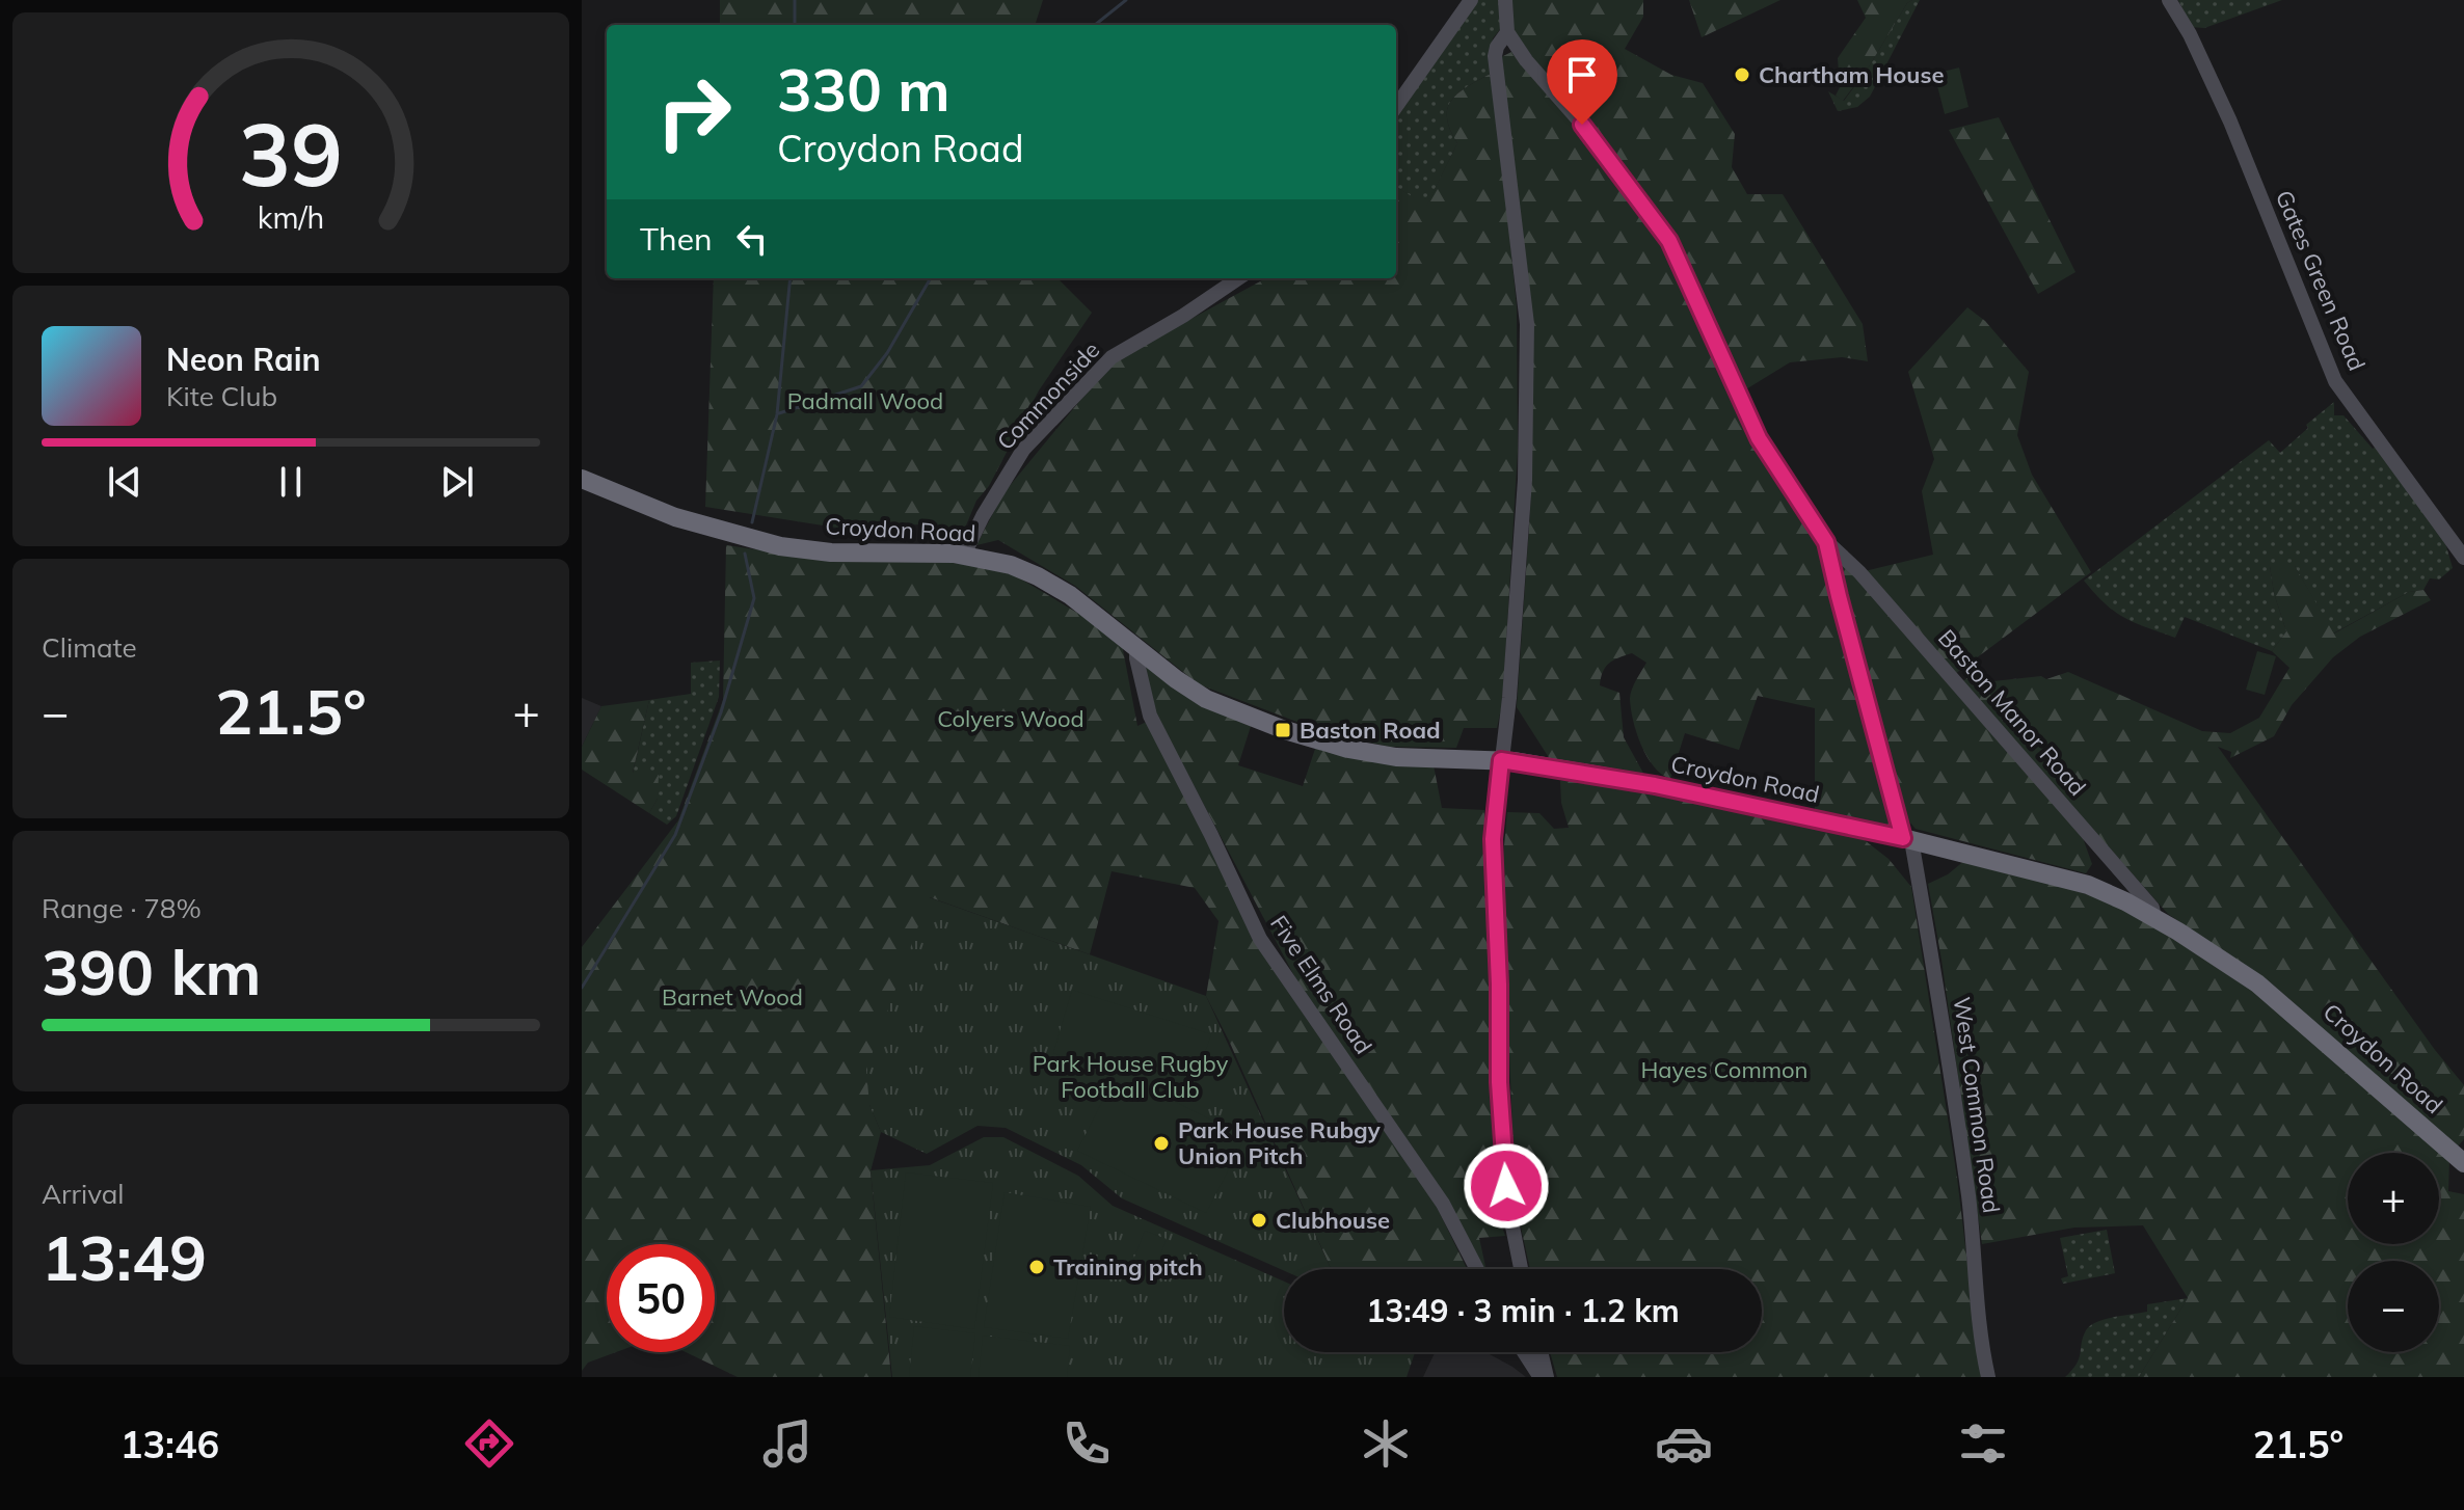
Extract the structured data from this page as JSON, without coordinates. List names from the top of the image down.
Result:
{
  "streets": {
    "highway": ["Croydon Road"],
    "street": [
      "Gates Green Road",
      "Commonside",
      "Baston Manor Road",
      "Five Elms Road",
      "West Common Road"
    ]
  },
  "crossings": [
    ["Commonside", "Croydon Road"],
    ["Croydon Road", "Baston Manor Road"],
    ["Croydon Road", "Five Elms Road"],
    ["Croydon Road", "West Common Road"],
    ["Baston Manor Road", "West Common Road"]
  ],
  "parks": [
    "Padmall Wood",
    "Colyers Wood",
    "Barnet Wood",
    "Park House Rugby Football Club",
    "Hayes Common"
  ],
  "places": {
    "other": [
      "Chartham House",
      "Park House Rubgy Union Pitch",
      "Clubhouse",
      "Training pitch"
    ],
    "transit": ["Baston Road"]
  },
  "page": {
    "turn": ["330 m", "Croydon Road"],
    "then": "Then",
    "song": ["Neon Rain", "Kite Club"],
    "tile": [
      "Climate",
      ["Range · 78%", "390 km"],
      ["Arrival", "13:49"]
    ],
    "heat": ["−", "21.5°", "+"],
    "map_buttons": ["+", "−"],
    "limit": "50",
    "trip": "13:49 · 3 min · 1.2 km",
    "tabs": ["13:46", "21.5°"],
    "gauge": ["39", "km/h"]
  }
}
